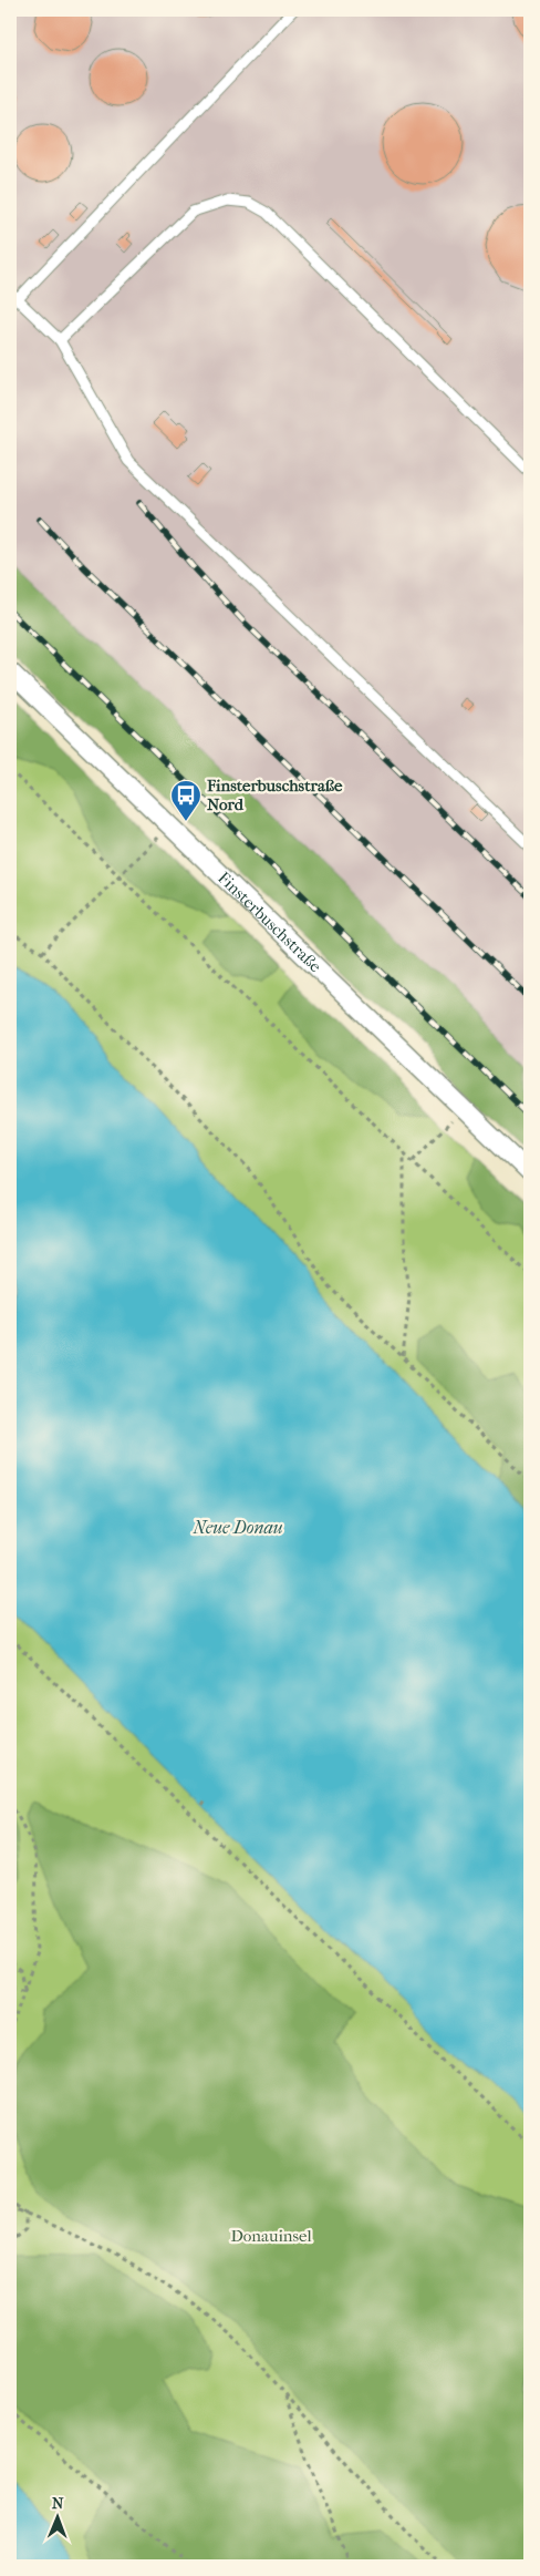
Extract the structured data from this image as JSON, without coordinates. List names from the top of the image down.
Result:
{
  "streets": {
    "street": ["Finsterbuschstraße"]
  },
  "water": ["Neue Donau"],
  "parks": ["Donauinsel"],
  "places": {
    "bus stop": ["Finsterbuschstraße Nord"]
  },
  "north": "top"
}
